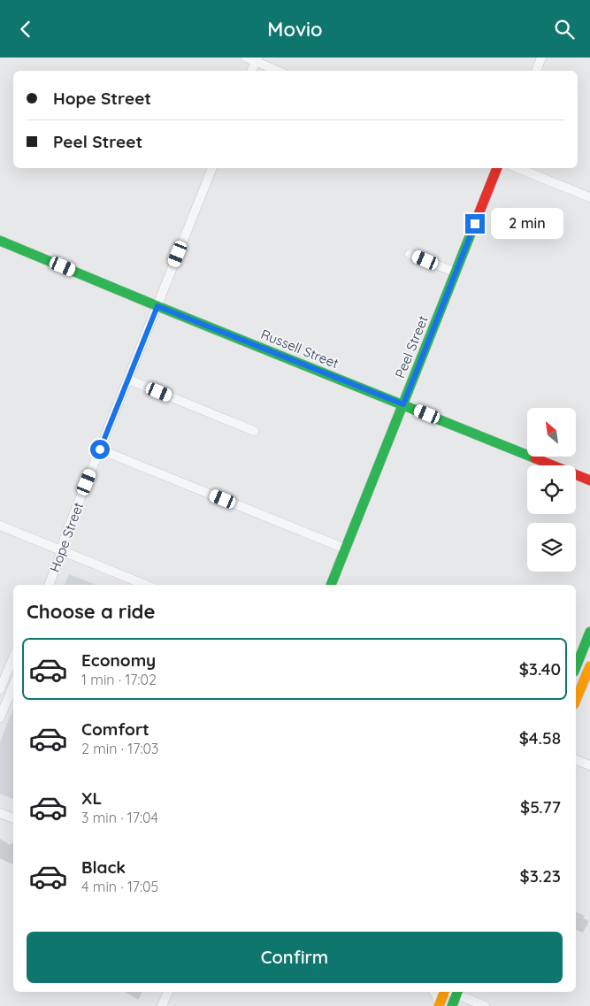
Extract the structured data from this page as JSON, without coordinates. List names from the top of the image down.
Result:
{
  "streets": {
    "main road": ["Peel Street", "Russell Street"],
    "street": ["Hope Street"]
  },
  "crossings": [
    ["Peel Street", "Russell Street"],
    ["Russell Street", "Hope Street"]
  ],
  "north": "top left",
  "page": {
    "header": "Movio",
    "banner": ["Hope Street", "Peel Street"],
    "bubble": "2 min",
    "heading": "Choose a ride",
    "list": [
      {
        "name": "Economy",
        "note": "1 min · 17:02",
        "value": "$3.40"
      },
      {
        "name": "Comfort",
        "note": "2 min · 17:03",
        "value": "$4.58"
      },
      {
        "name": "XL",
        "note": "3 min · 17:04",
        "value": "$5.77"
      },
      {
        "name": "Black",
        "note": "4 min · 17:05",
        "value": "$3.23"
      }
    ],
    "buttons": "Confirm"
  }
}
